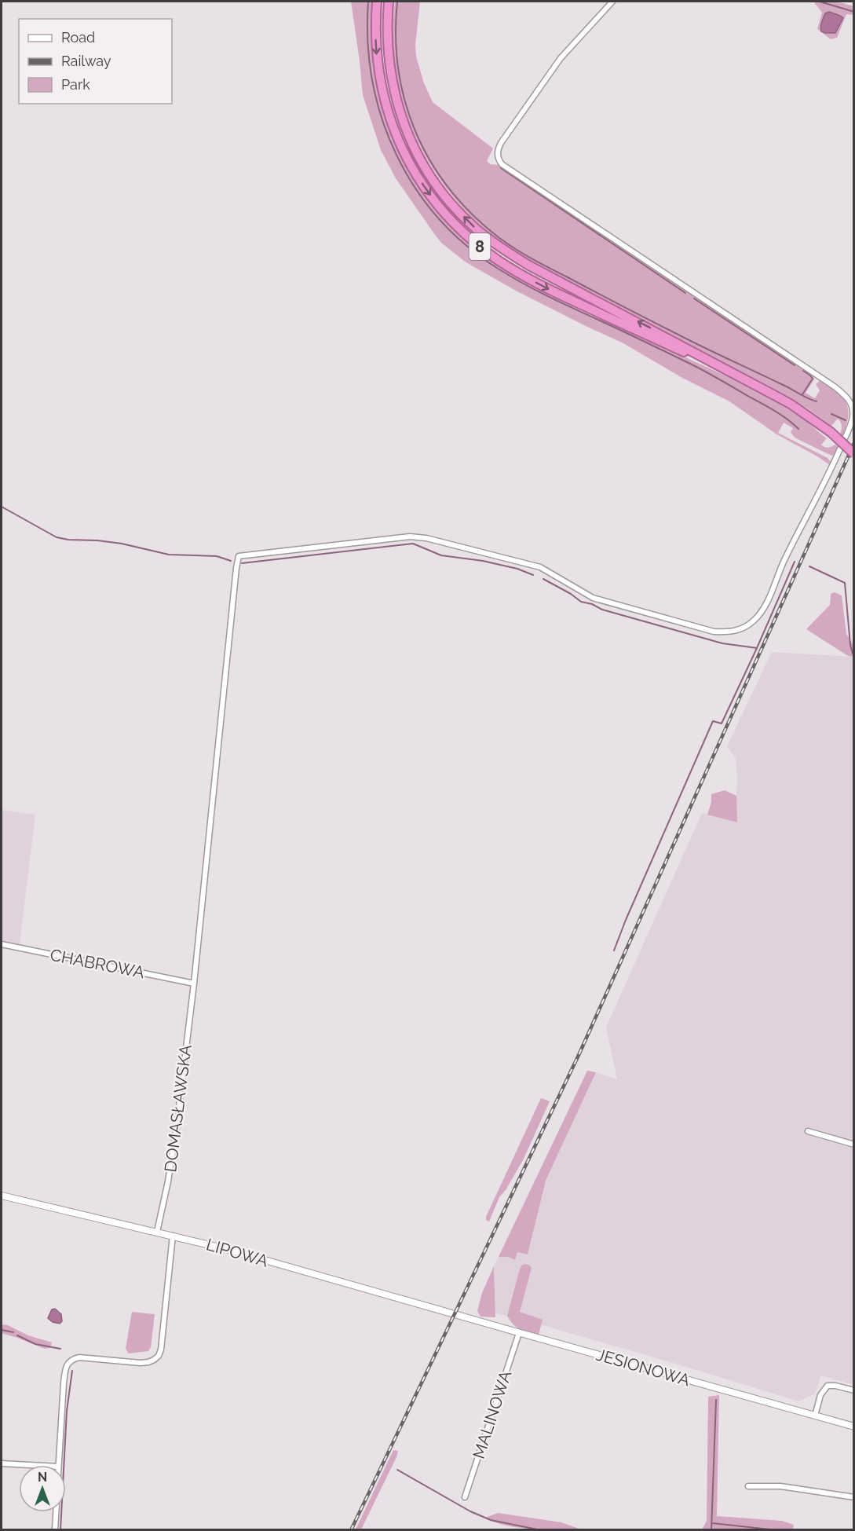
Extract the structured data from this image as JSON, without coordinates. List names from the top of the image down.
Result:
{
  "streets": {
    "highway": ["8"],
    "street": [
      "CHABROWA",
      "DOMASŁAWSKA",
      "LIPOWA",
      "JESIONOWA",
      "MALINOWA"
    ]
  },
  "crossings": [
    ["CHABROWA", "DOMASŁAWSKA"],
    ["DOMASŁAWSKA", "LIPOWA"],
    ["LIPOWA", "JESIONOWA"],
    ["JESIONOWA", "MALINOWA"]
  ],
  "legend": ["Road", "Railway", "Park"],
  "north": "top"
}
